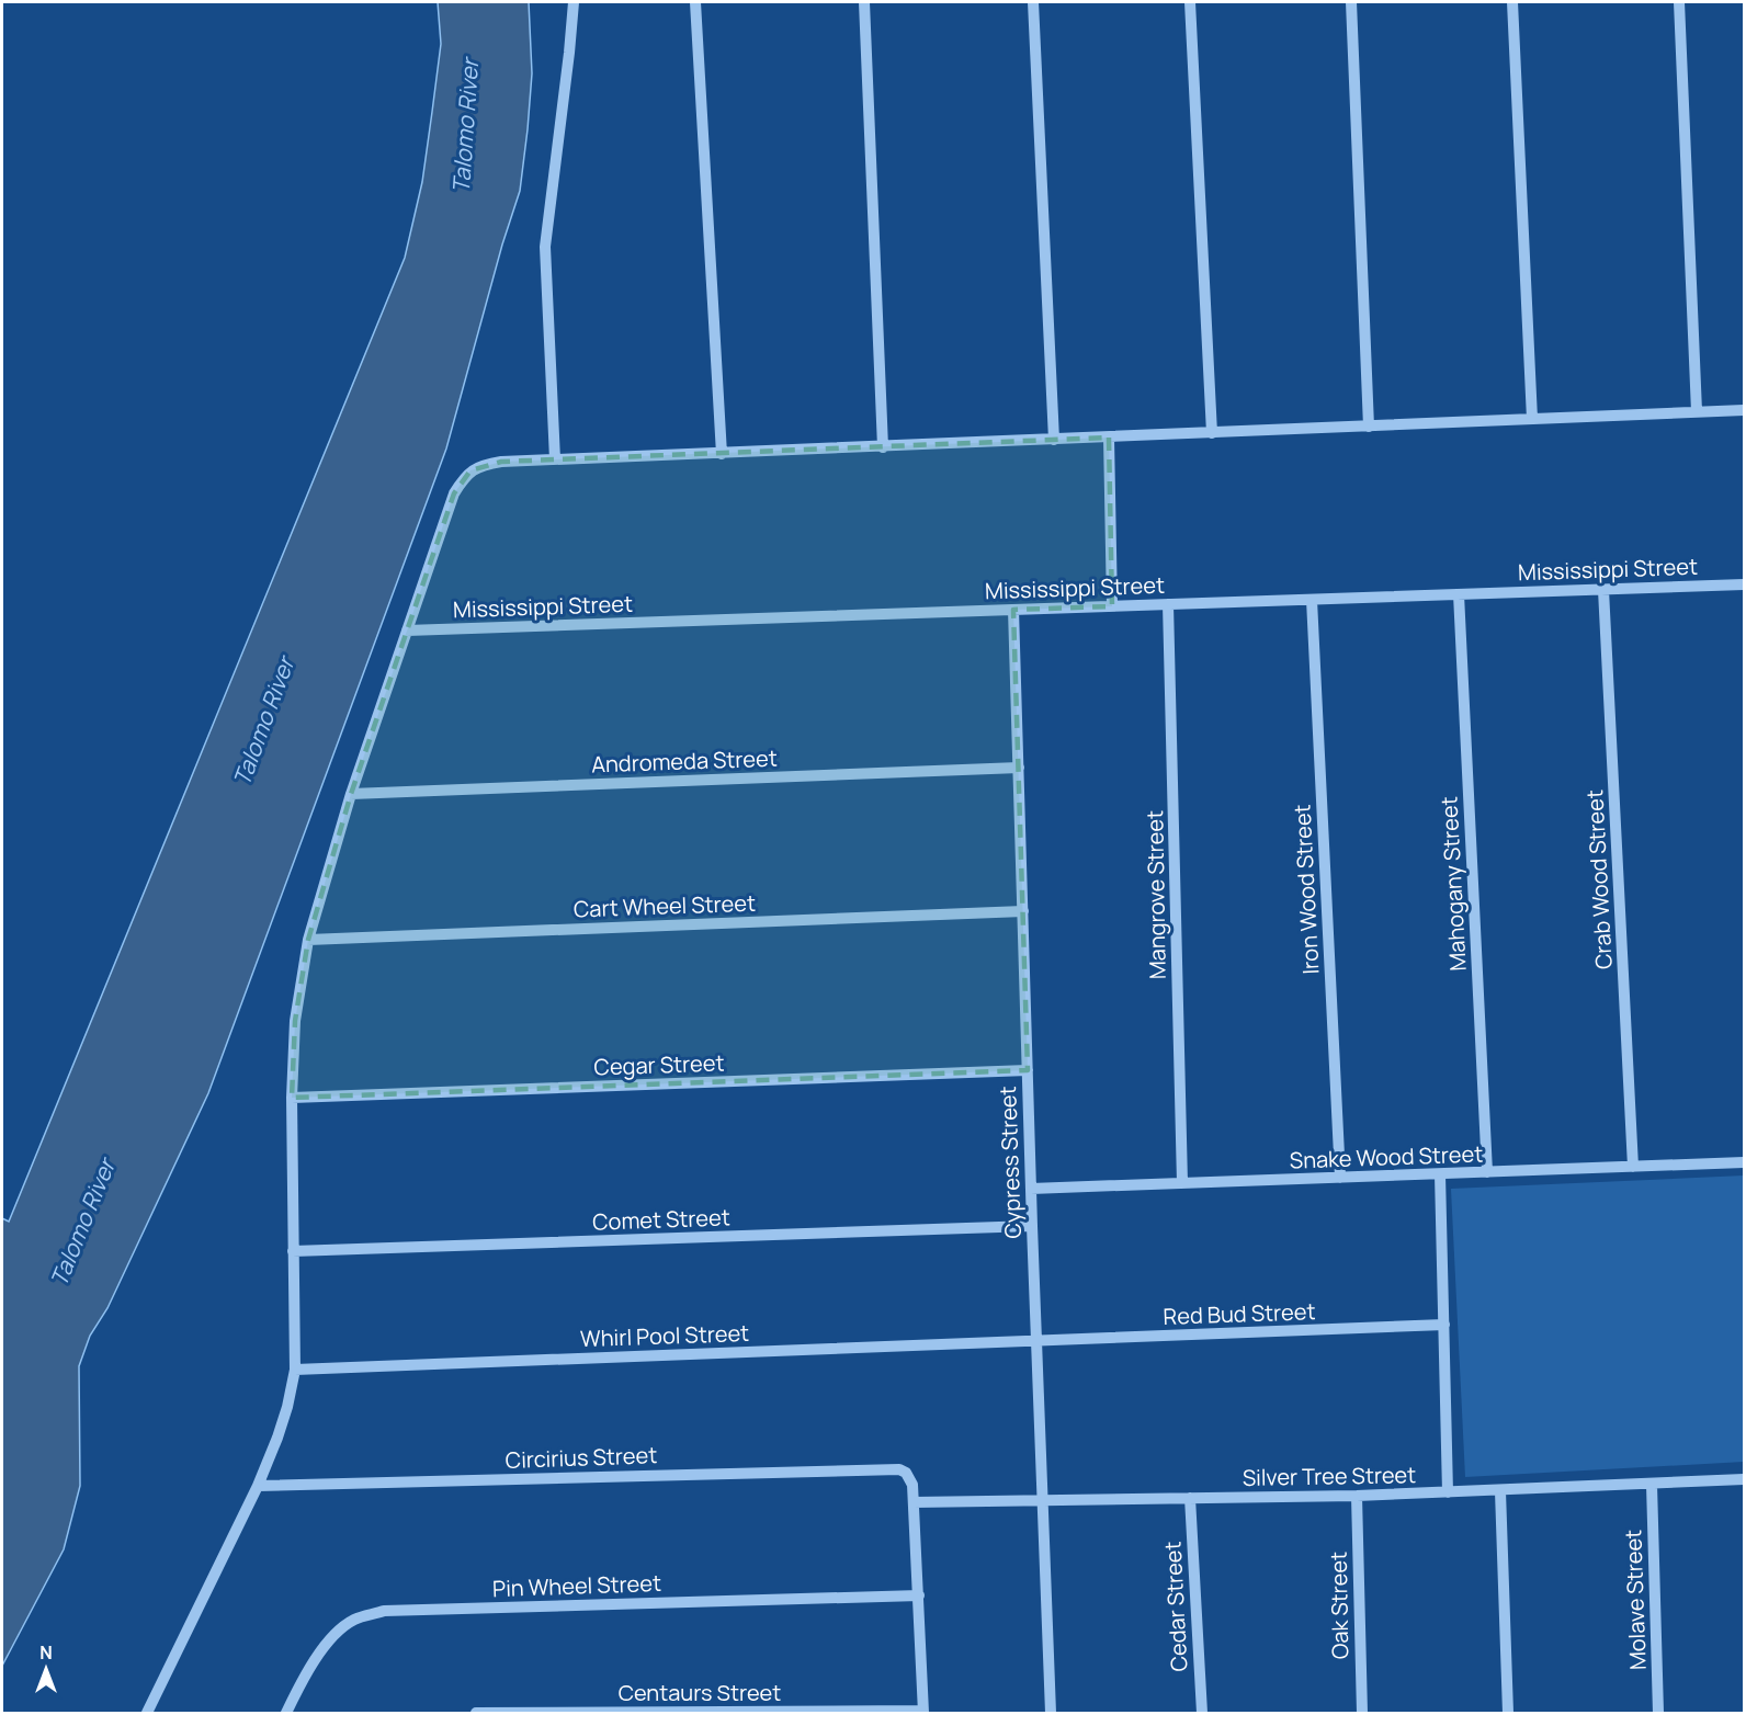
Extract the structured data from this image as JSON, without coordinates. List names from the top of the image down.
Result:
{
  "streets": {
    "street": [
      "Mississippi Street",
      "Andromeda Street",
      "Crab Wood Street",
      "Mahogany Street",
      "Iron Wood Street",
      "Mangrove Street",
      "Cart Wheel Street",
      "Cegar Street",
      "Snake Wood Street",
      "Cypress Street",
      "Comet Street",
      "Red Bud Street",
      "Whirl Pool Street",
      "Circirius Street",
      "Silver Tree Street",
      "Pin Wheel Street",
      "Molave Street",
      "Oak Street",
      "Cedar Street",
      "Centaurs Street"
    ]
  },
  "crossings": [
    ["Mississippi Street", "Crab Wood Street"],
    ["Mississippi Street", "Mahogany Street"],
    ["Mississippi Street", "Iron Wood Street"],
    ["Mississippi Street", "Mangrove Street"],
    ["Mississippi Street", "Cypress Street"],
    ["Andromeda Street", "Cypress Street"],
    ["Crab Wood Street", "Snake Wood Street"],
    ["Mahogany Street", "Snake Wood Street"],
    ["Iron Wood Street", "Snake Wood Street"],
    ["Mangrove Street", "Snake Wood Street"],
    ["Cart Wheel Street", "Cypress Street"],
    ["Cegar Street", "Cypress Street"],
    ["Snake Wood Street", "Cypress Street"],
    ["Cypress Street", "Comet Street"],
    ["Cypress Street", "Red Bud Street"],
    ["Cypress Street", "Whirl Pool Street"],
    ["Cypress Street", "Silver Tree Street"],
    ["Red Bud Street", "Whirl Pool Street"],
    ["Circirius Street", "Silver Tree Street"],
    ["Silver Tree Street", "Molave Street"],
    ["Silver Tree Street", "Oak Street"],
    ["Silver Tree Street", "Cedar Street"]
  ],
  "water": ["Talomo River"],
  "north": "top"
}
